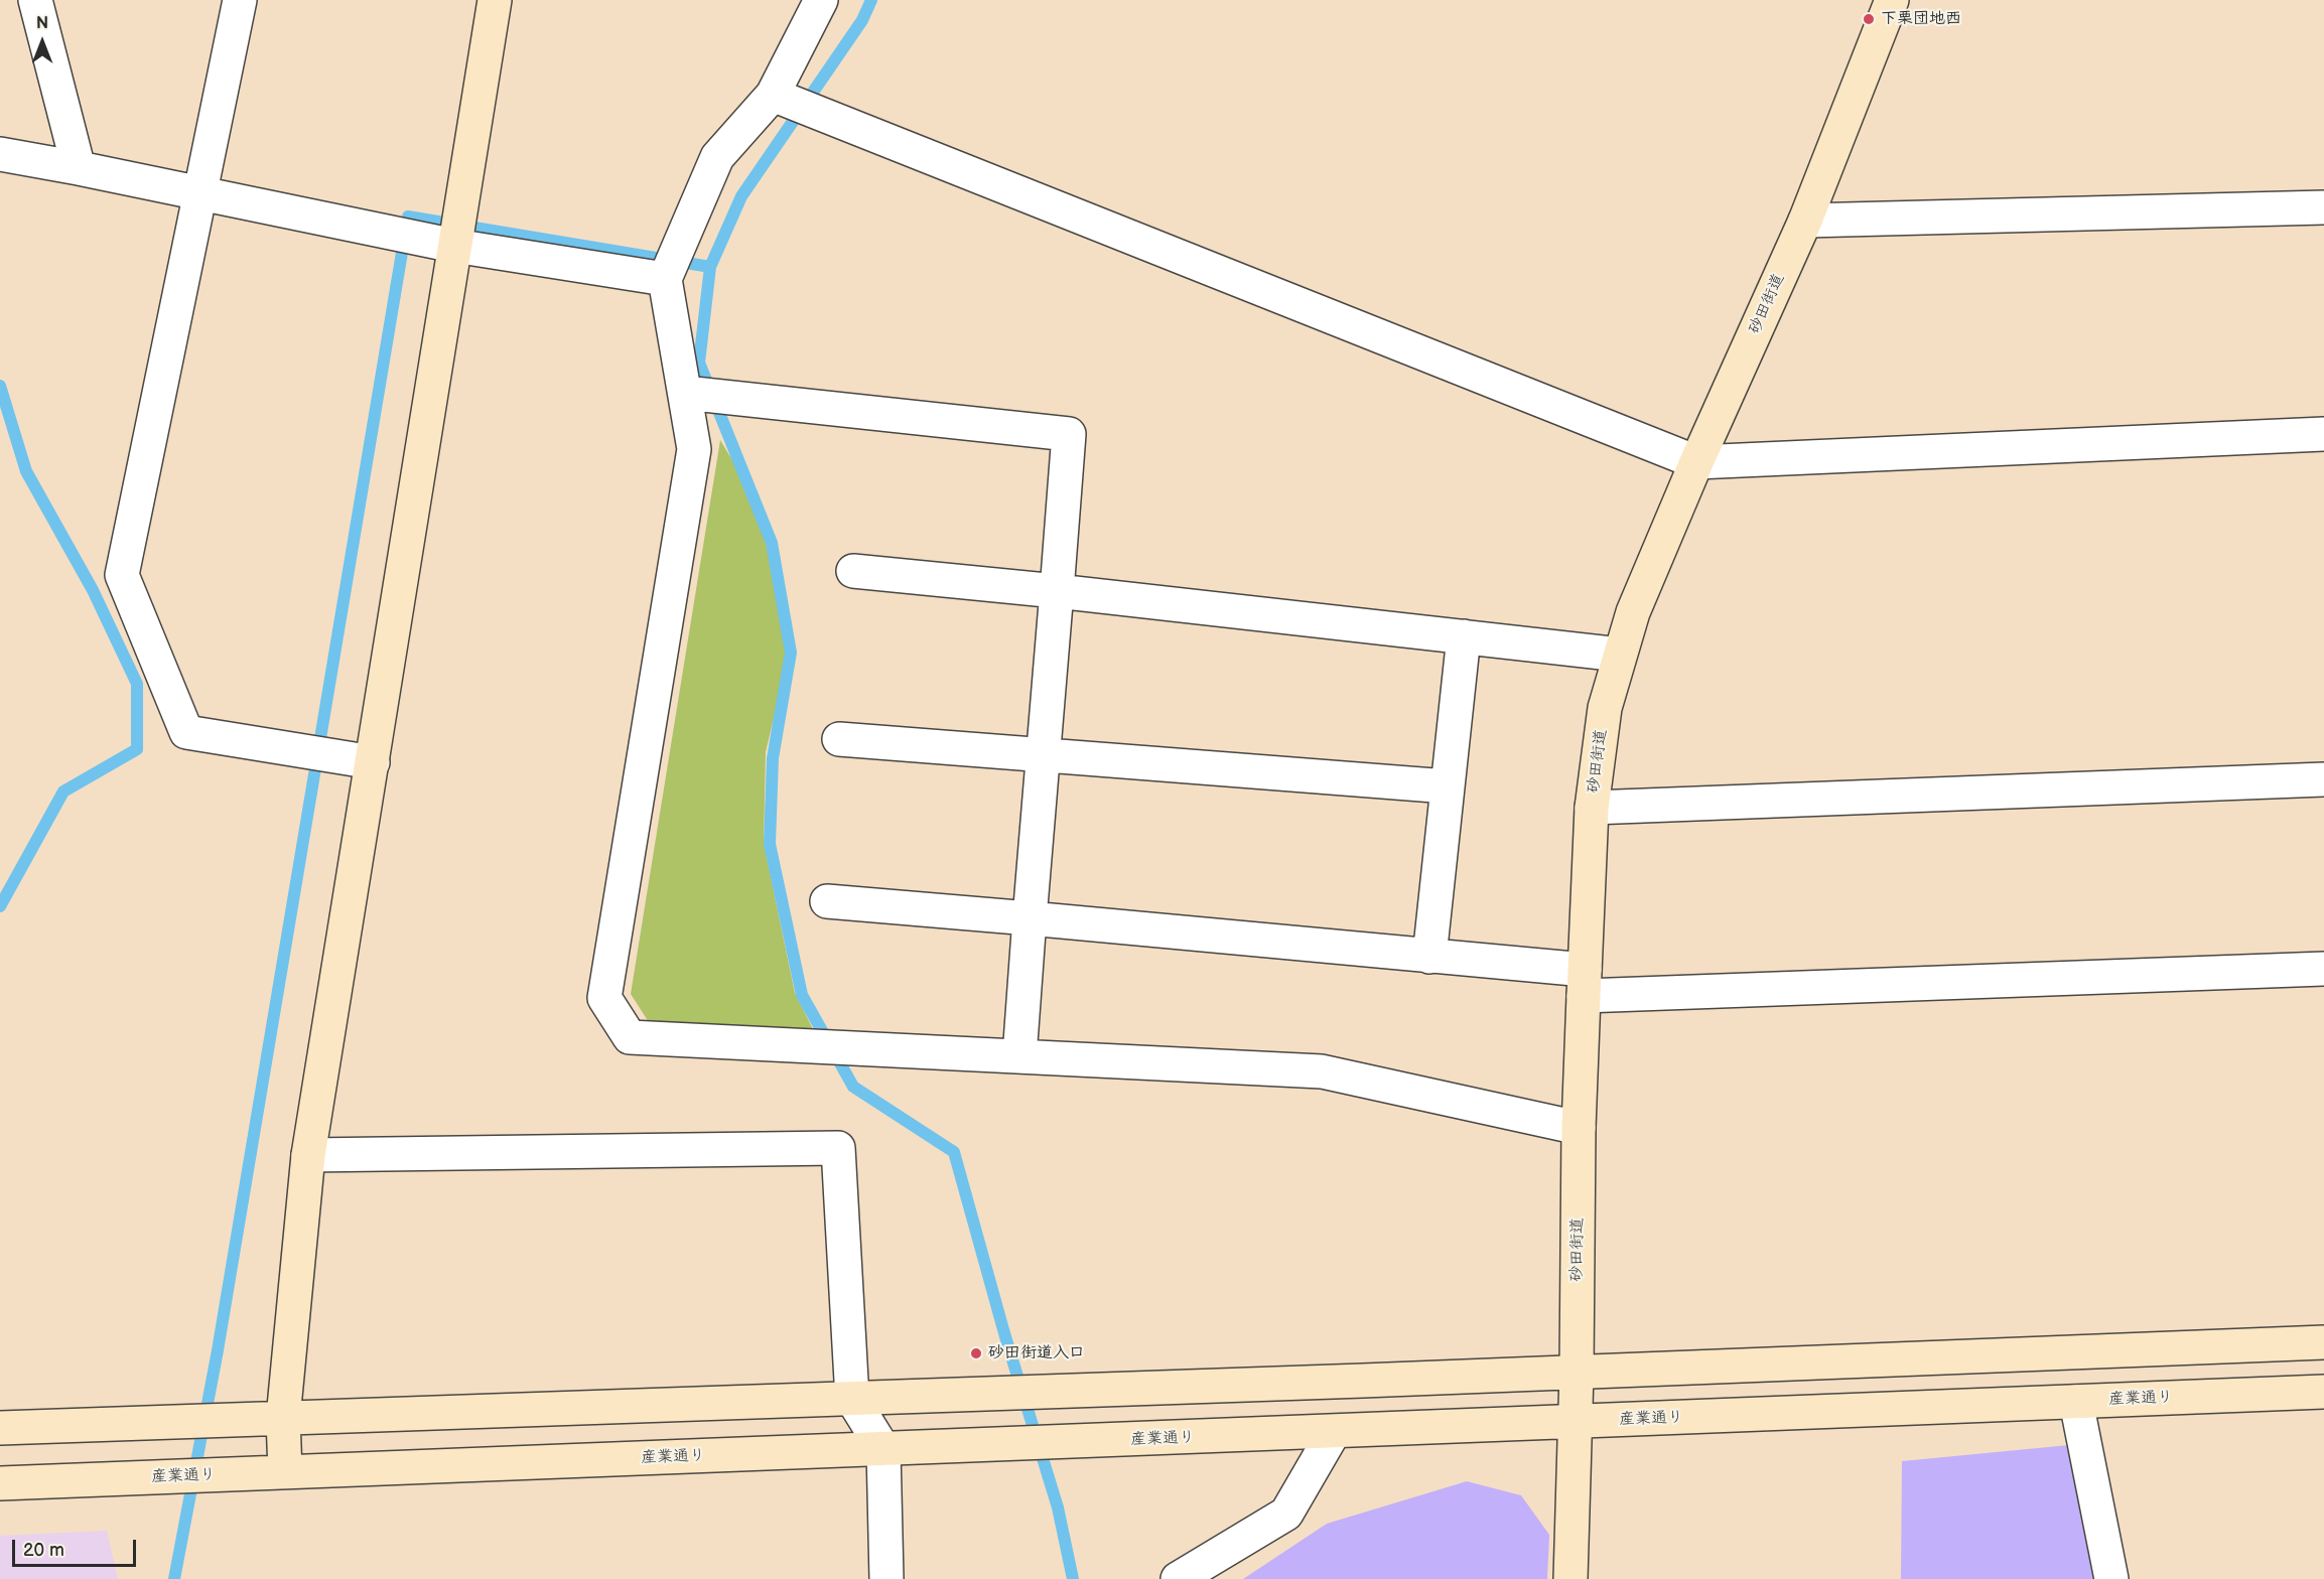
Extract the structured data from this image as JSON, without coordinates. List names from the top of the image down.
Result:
{
  "streets": {
    "street": ["砂田街道", "産業通り"]
  },
  "crossings": [
    ["砂田街道", "産業通り"]
  ],
  "places": ["下栗団地西", "砂田街道入口"],
  "scale_bar": "20 m",
  "north": "top"
}
